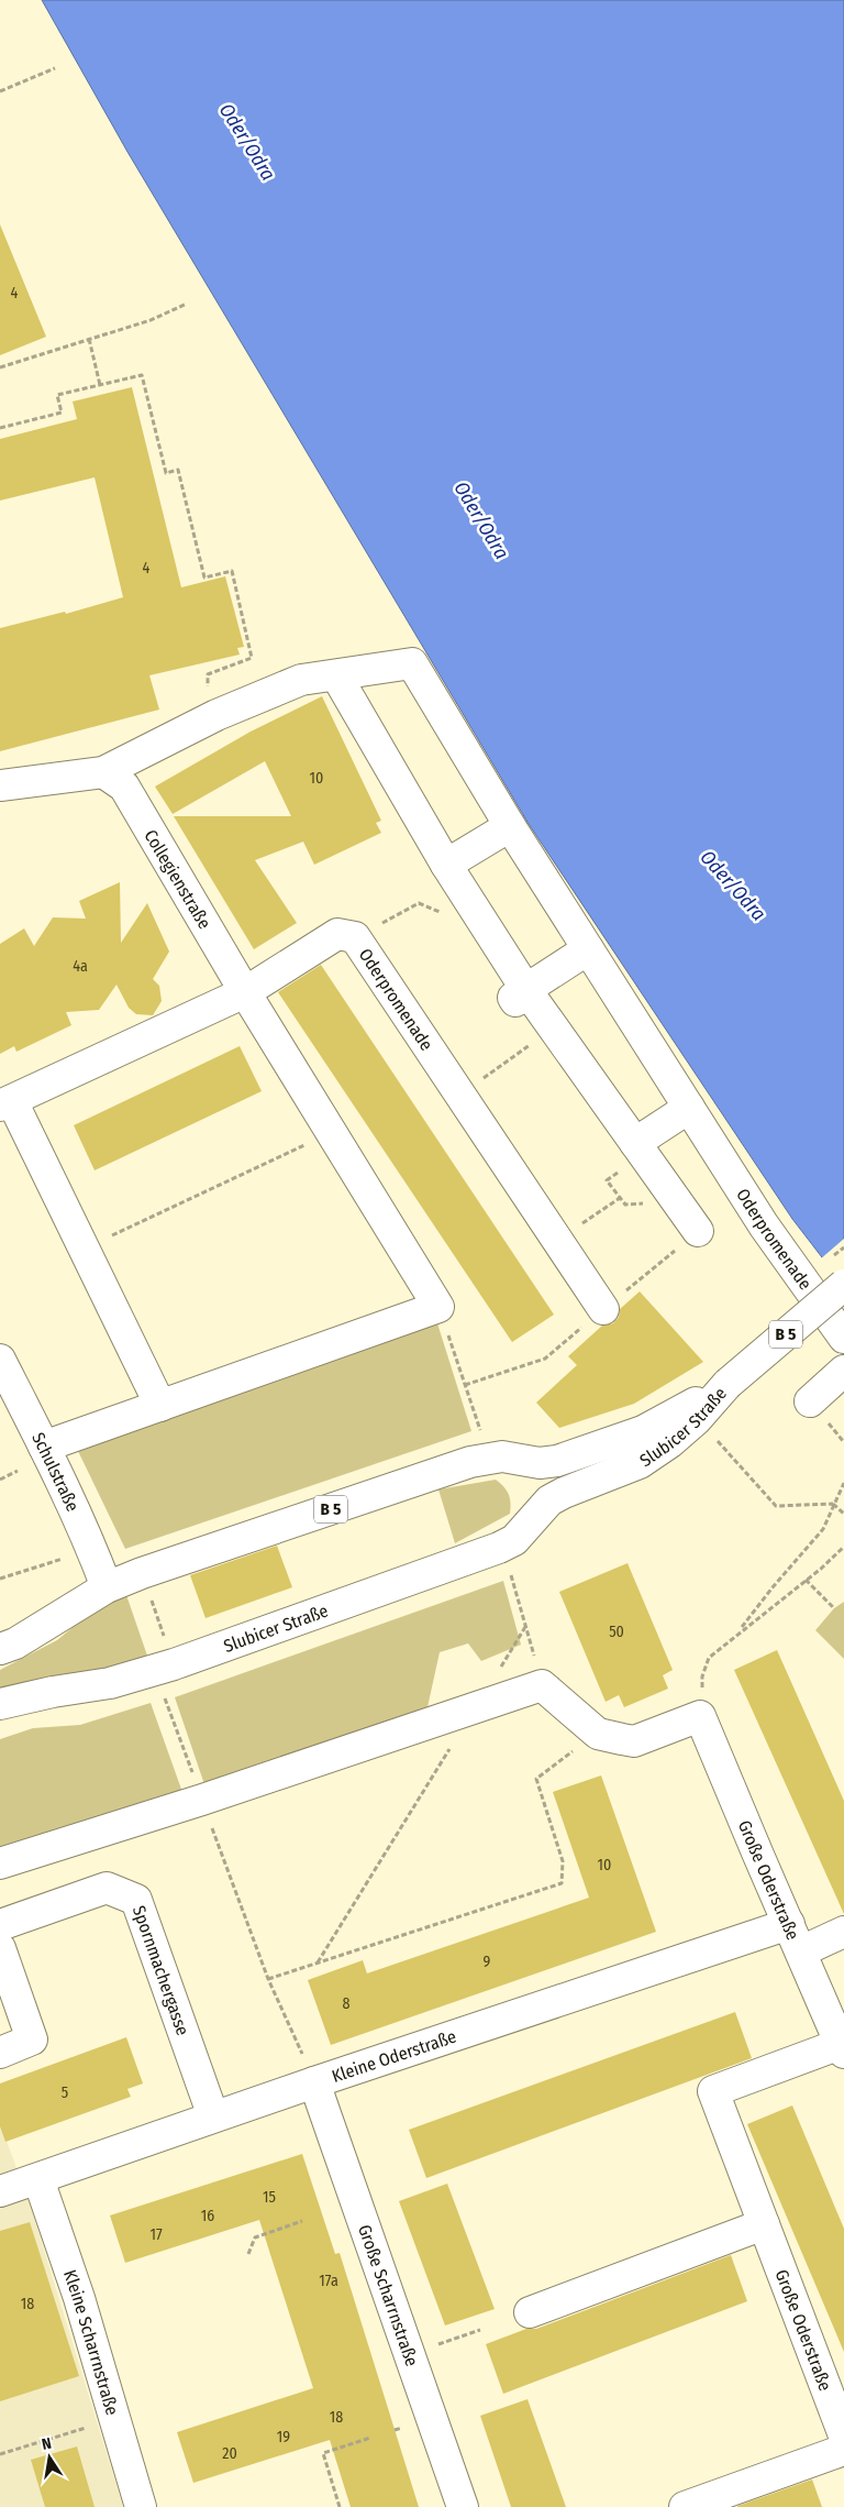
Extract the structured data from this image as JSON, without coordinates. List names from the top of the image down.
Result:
{
  "streets": {
    "street": [
      "Collegienstraße",
      "Oderpromenade",
      "B 5",
      "Slubicer Straße",
      "Schulstraße",
      "Große Oderstraße",
      "Spornmachergasse",
      "Kleine Oderstraße",
      "Große Scharrnstraße",
      "Kleine Scharrnstraße"
    ]
  },
  "crossings": [
    ["Collegienstraße", "Oderpromenade"],
    ["B 5", "Slubicer Straße"],
    ["Slubicer Straße", "Schulstraße"],
    ["Große Oderstraße", "Kleine Oderstraße"],
    ["Spornmachergasse", "Kleine Oderstraße"],
    ["Kleine Oderstraße", "Große Scharrnstraße"],
    ["Kleine Oderstraße", "Kleine Scharrnstraße"]
  ],
  "water": ["Oder/Odra"],
  "house_numbers": [
    "4",
    "4",
    "10",
    "4a",
    "50",
    "10",
    "9",
    "8",
    "5",
    "15",
    "16",
    "17",
    "17a",
    "18",
    "18",
    "19",
    "20"
  ],
  "north": "top"
}
